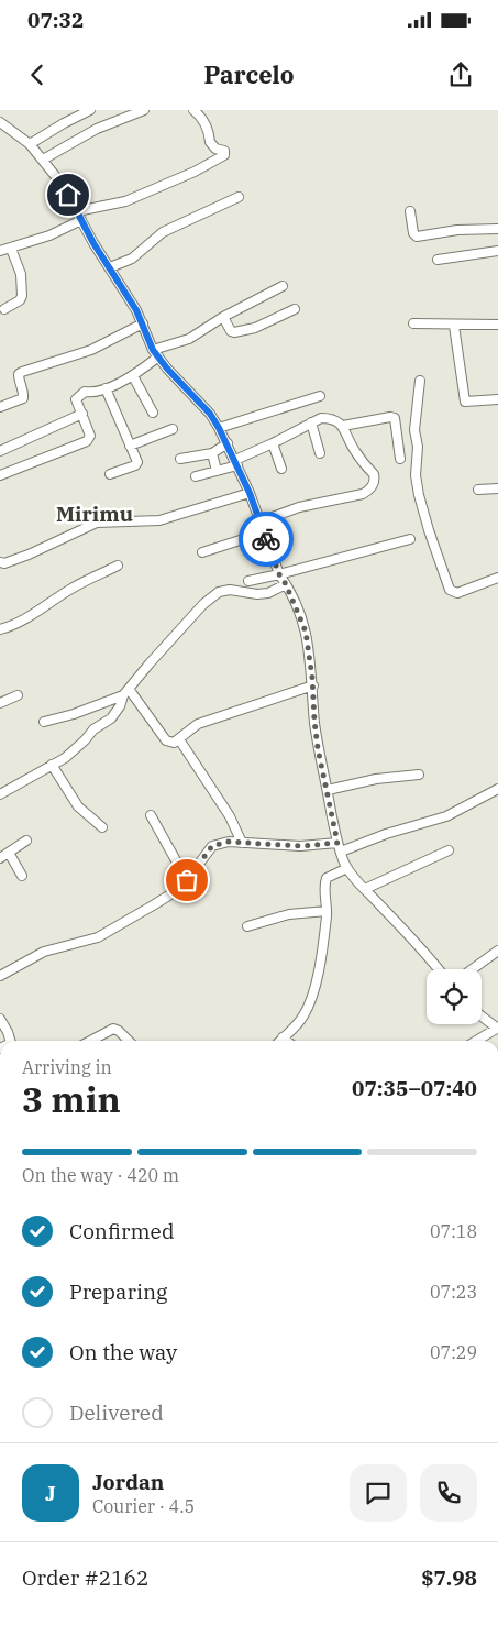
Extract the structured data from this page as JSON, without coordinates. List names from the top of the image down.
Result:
{
  "districts": ["Mirimu"],
  "page": {
    "status": "07:32",
    "header": "Parcelo",
    "heading": ["3 min", "Arriving in", "07:35–07:40"],
    "panel": [
      "Jordan",
      "Courier · 4.5",
      "Order #2162",
      "$7.98"
    ],
    "bar": "On the way · 420 m",
    "list": [
      ["Confirmed", "07:18"],
      ["Preparing", "07:23"],
      ["On the way", "07:29"],
      "Delivered"
    ],
    "round": "J"
  }
}
